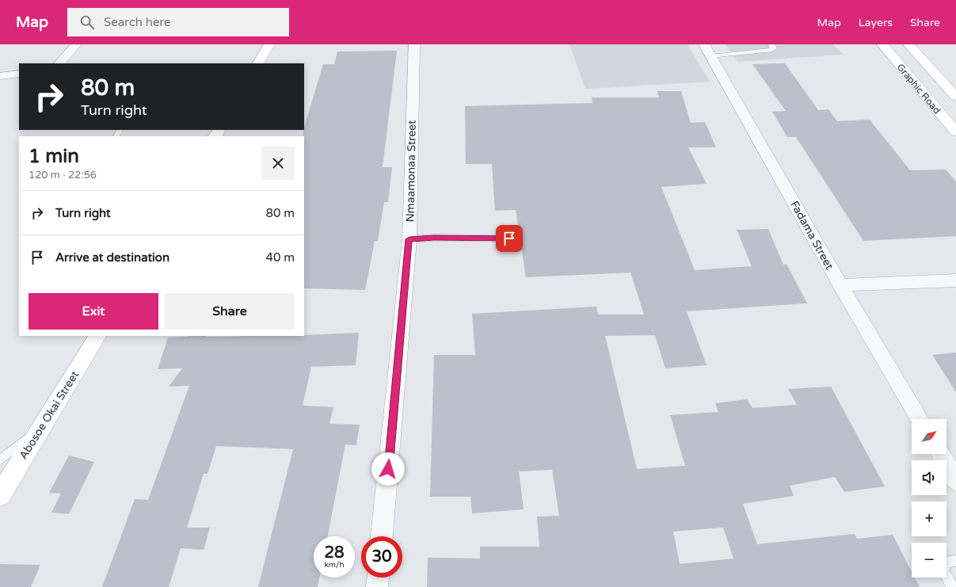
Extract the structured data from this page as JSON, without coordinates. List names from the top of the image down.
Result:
{
  "streets": {
    "main road": ["Graphic Road", "Abosoe Okai Street"],
    "street": ["Nmaamonaa Street", "Fadama Street"]
  },
  "north": "top right",
  "page": {
    "header": "Map",
    "search": "Search here",
    "nav": ["Map", "Layers", "Share"],
    "turn": ["80 m", "Turn right"],
    "heading": ["1 min", "120 m · 22:56"],
    "list": [
      {
        "name": "Turn right",
        "value": "80 m"
      },
      {
        "name": "Arrive at destination",
        "value": "40 m"
      }
    ],
    "buttons": ["Exit", "Share"],
    "map_buttons": ["+", "−"],
    "speed": "28 km/h",
    "limit": "30"
  }
}
